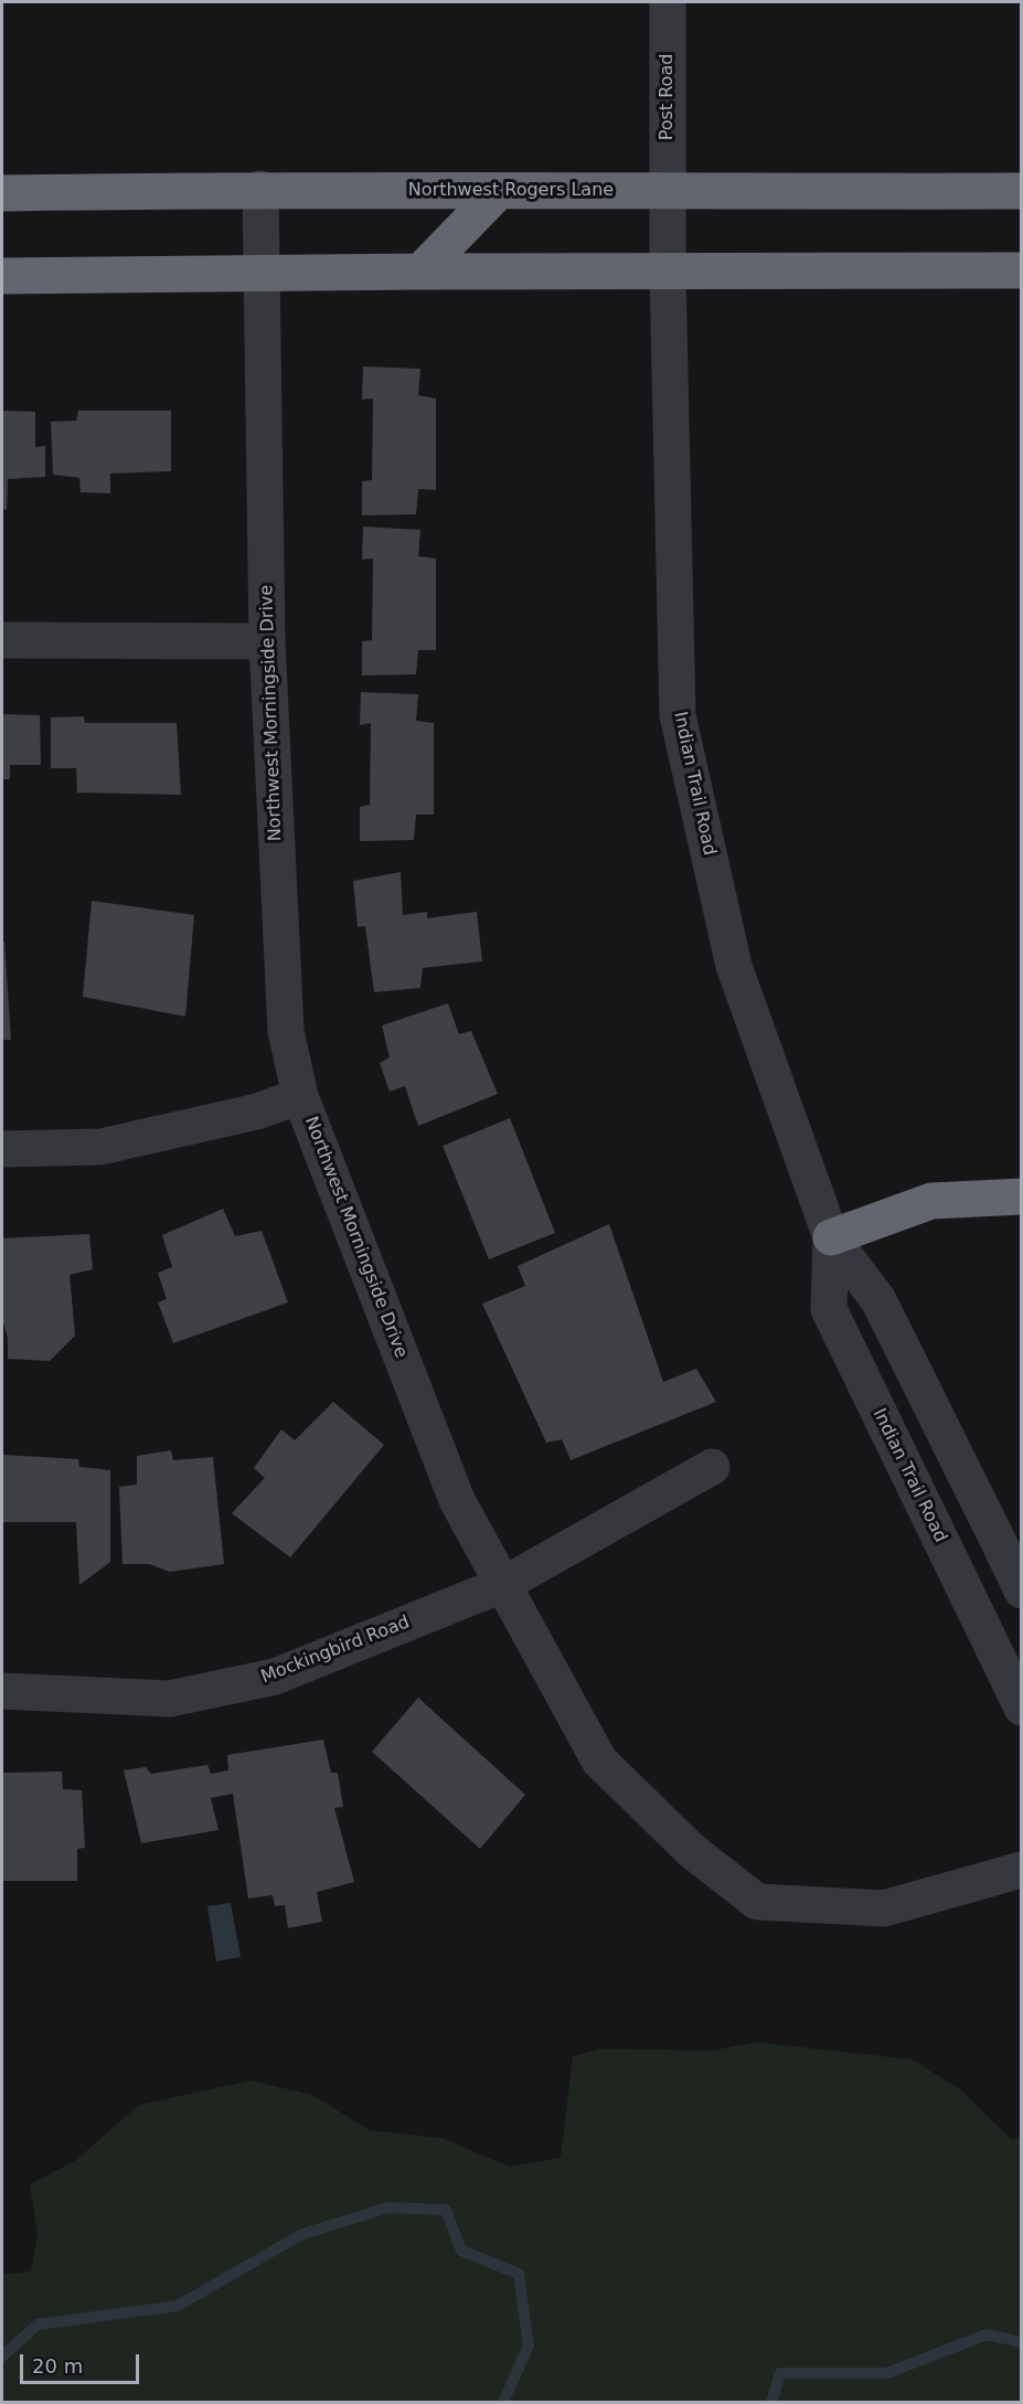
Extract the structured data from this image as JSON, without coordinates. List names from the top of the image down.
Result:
{
  "streets": {
    "highway": ["Northwest Rogers Lane"],
    "street": [
      "Post Road",
      "Northwest Morningside Drive",
      "Indian Trail Road",
      "Mockingbird Road"
    ]
  },
  "crossings": [
    ["Post Road", "Northwest Rogers Lane"],
    ["Post Road", "Indian Trail Road"],
    ["Northwest Rogers Lane", "Northwest Morningside Drive"],
    ["Northwest Rogers Lane", "Indian Trail Road"],
    ["Northwest Morningside Drive", "Mockingbird Road"]
  ],
  "scale_bar": "20 m"
}
